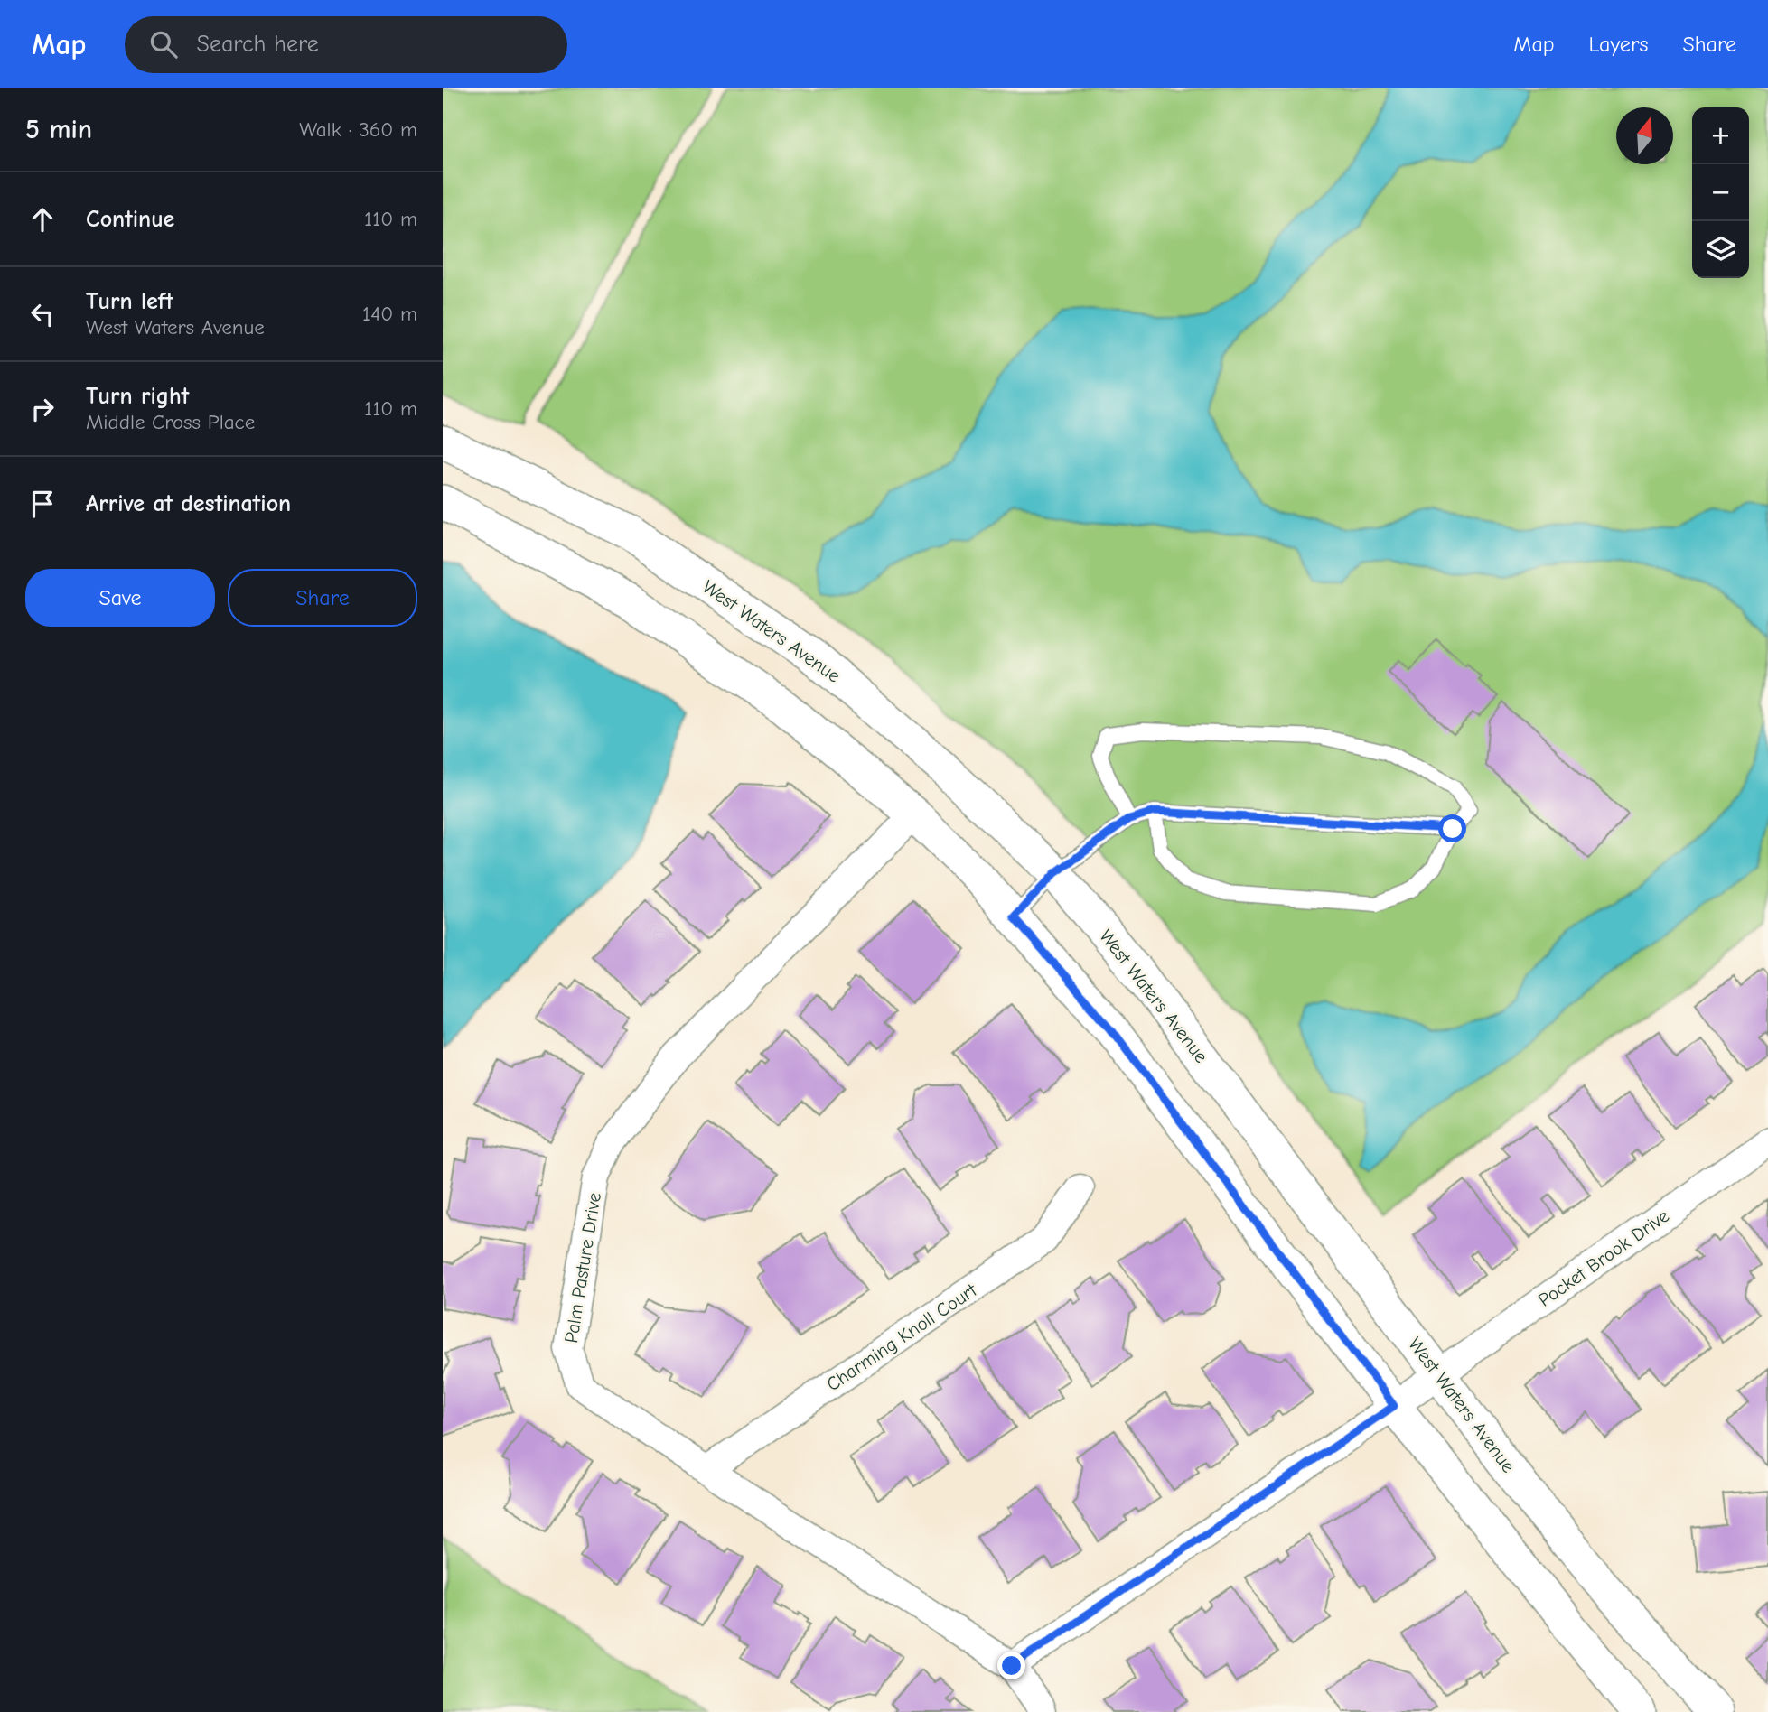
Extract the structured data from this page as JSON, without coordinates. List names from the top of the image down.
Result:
{
  "streets": {
    "street": [
      "West Waters Avenue",
      "Pocket Brook Drive",
      "Palm Pasture Drive",
      "Charming Knoll Court"
    ]
  },
  "crossings": [
    ["West Waters Avenue", "Pocket Brook Drive"],
    ["Pocket Brook Drive", "Palm Pasture Drive"],
    ["Palm Pasture Drive", "Charming Knoll Court"]
  ],
  "north": "top",
  "page": {
    "header": "Map",
    "search": "Search here",
    "nav": ["Map", "Layers", "Share"],
    "heading": ["5 min", "Walk · 360 m"],
    "map_buttons": ["+", "−"],
    "list": [
      ["Continue", "110 m"],
      ["Turn left", "West Waters Avenue", "140 m"],
      ["Turn right", "Middle Cross Place", "110 m"],
      "Arrive at destination"
    ],
    "buttons": ["Save", "Share"]
  }
}
